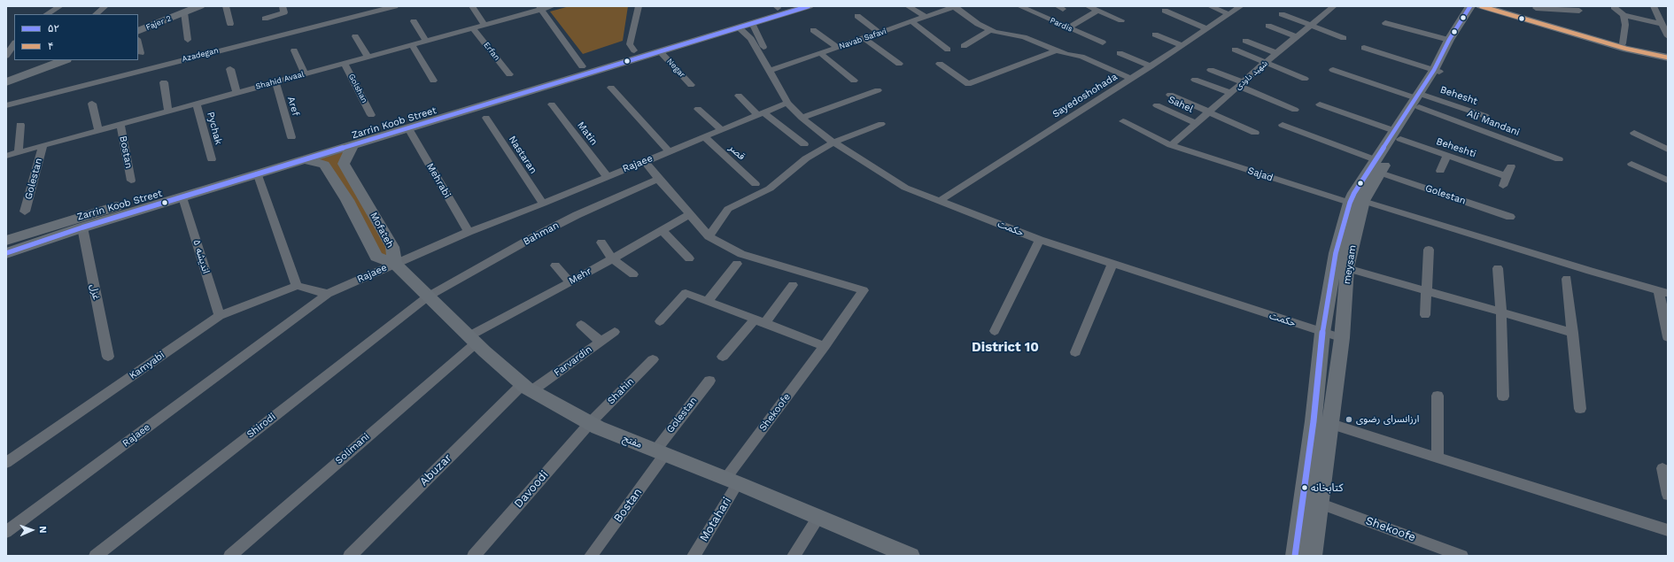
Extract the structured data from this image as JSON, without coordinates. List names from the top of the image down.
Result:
{
  "streets": {
    "main road": [
      "Fajer 2",
      "Zarrin Koob Street",
      "Mofateh",
      "meysam",
      "مفتح"
    ],
    "street": [
      "Pardis",
      "Navab Safavi",
      "Erfan",
      "Azadegan",
      "Negar",
      "شهید داودی",
      "Shahid Avaal",
      "Golshan",
      "Sayedoshohada",
      "Behesht",
      "Sahel",
      "Aref",
      "Ali Mandani",
      "Pychak",
      "Matin",
      "Beheshti",
      "Bostan",
      "قصر",
      "Nastaran",
      "Rajaee",
      "Sajad",
      "Golestan",
      "Mehrabi",
      "حکمت",
      "Bahman",
      "اندیشه ۵",
      "Mehr",
      "غزل",
      "Farvardin",
      "Kamyabi",
      "Shahin",
      "Shekoofe",
      "Shirodi",
      "Solimani",
      "Abuzar",
      "Davoodi",
      "Motahari"
    ]
  },
  "crossings": [
    ["Navab Safavi", "حکمت"],
    ["Erfan", "Shahid Avaal"],
    ["Negar", "Zarrin Koob Street"],
    ["شهید داودی", "Sahel"],
    ["شهید داودی", "Sajad"],
    ["Shahid Avaal", "Golshan"],
    ["Shahid Avaal", "Aref"],
    ["Shahid Avaal", "Pychak"],
    ["Shahid Avaal", "Bostan"],
    ["Shahid Avaal", "Golestan"],
    ["Sayedoshohada", "حکمت"],
    ["Behesht", "Ali Mandani"],
    ["Behesht", "meysam"],
    ["Zarrin Koob Street", "Mehrabi"],
    ["Zarrin Koob Street", "حکمت"],
    ["Zarrin Koob Street", "Mofateh"],
    ["Zarrin Koob Street", "اندیشه ۵"],
    ["Zarrin Koob Street", "غزل"],
    ["Ali Mandani", "meysam"],
    ["Matin", "Rajaee"],
    ["Beheshti", "meysam"],
    ["Bostan", "Golestan"],
    ["Bostan", "مفتح"],
    ["قصر", "Rajaee"],
    ["Nastaran", "Rajaee"],
    ["Rajaee", "Mehrabi"],
    ["Rajaee", "حکمت"],
    ["Rajaee", "Mofateh"],
    ["Rajaee", "مفتح"],
    ["Sajad", "meysam"],
    ["Golestan", "meysam"],
    ["Golestan", "مفتح"],
    ["حکمت", "meysam"],
    ["Mofateh", "مفتح"],
    ["Bahman", "Shirodi"],
    ["Bahman", "مفتح"],
    ["اندیشه ۵", "Kamyabi"],
    ["meysam", "Shekoofe"],
    ["Mehr", "مفتح"],
    ["Mehr", "Solimani"],
    ["Farvardin", "مفتح"],
    ["Farvardin", "Abuzar"],
    ["Shahin", "مفتح"],
    ["Shahin", "Davoodi"],
    ["Shekoofe", "مفتح"],
    ["Shekoofe", "Motahari"],
    ["Shirodi", "مفتح"],
    ["مفتح", "Solimani"],
    ["مفتح", "Abuzar"],
    ["مفتح", "Davoodi"],
    ["مفتح", "Motahari"]
  ],
  "districts": ["District 10"],
  "places": ["ارزانسرای رضوی", "کتابخانه"],
  "lines": ["transit line ۵۲", "transit line ۴"],
  "legend": ["۵۲", "۴"],
  "north": "right"
}
